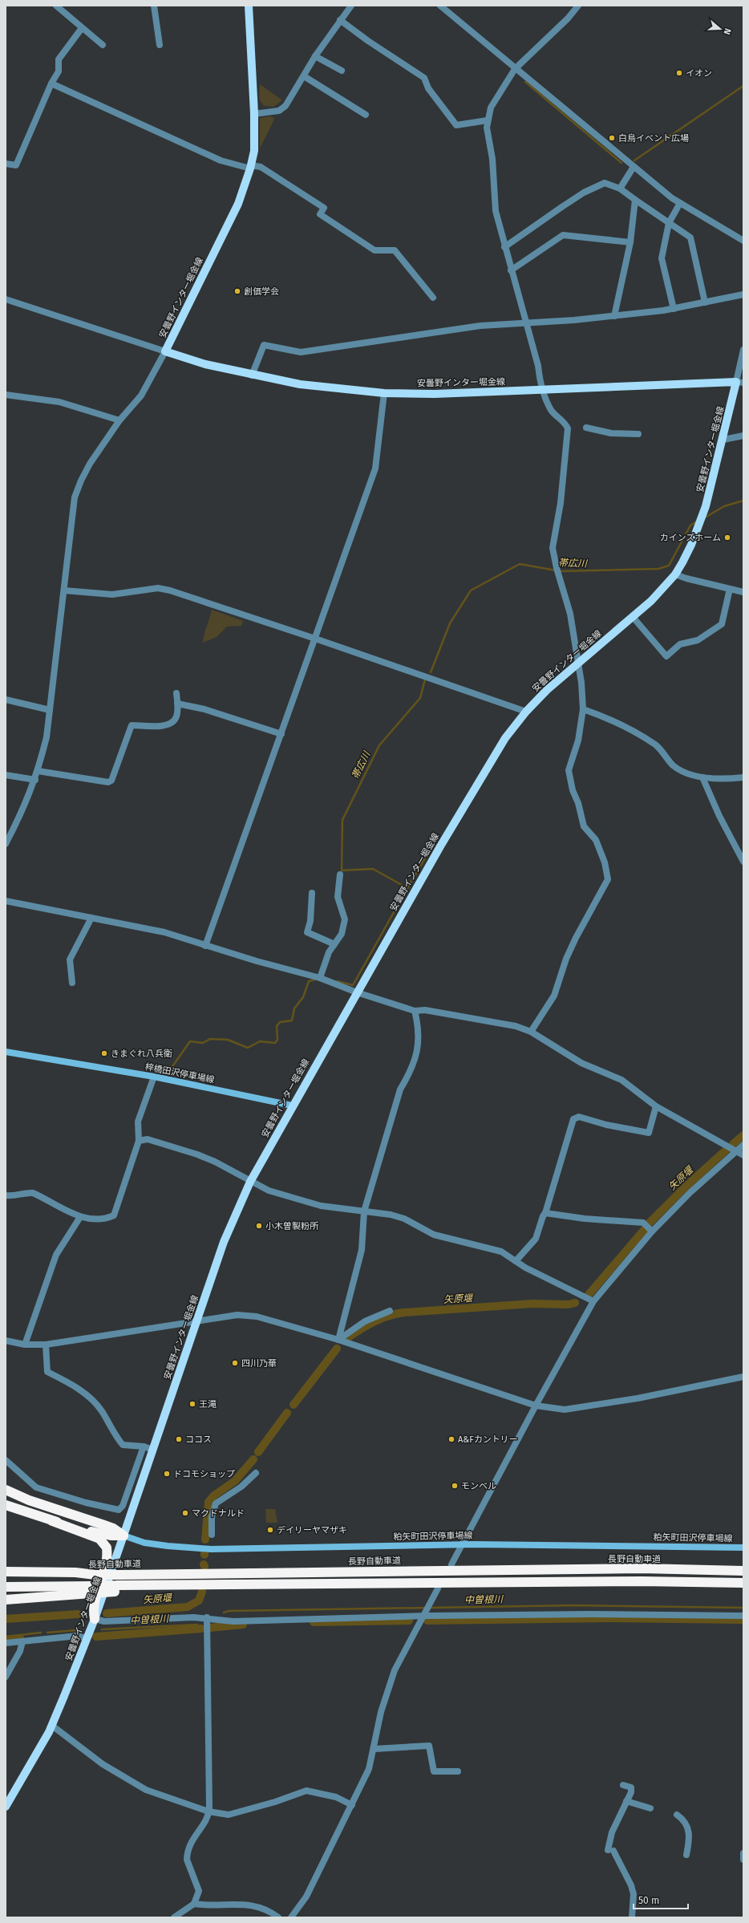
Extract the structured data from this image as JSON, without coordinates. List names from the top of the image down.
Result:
{
  "streets": {
    "highway": ["長野自動車道"],
    "main road": ["安曇野インター堀金線", "梓橋田沢停車場線", "粕矢町田沢停車場線"]
  },
  "crossings": [
    ["安曇野インター堀金線", "梓橋田沢停車場線"],
    ["安曇野インター堀金線", "粕矢町田沢停車場線"]
  ],
  "water": ["帯広川", "矢原堰", "中曽根川"],
  "places": [
    "イオン",
    "白鳥イベント広場",
    "創価学会",
    "カインズホーム",
    "きまぐれ八兵衛",
    "小木曽製粉所",
    "四川乃華",
    "王滝",
    "ココス",
    "A&Fカントリー",
    "ドコモショップ",
    "モンベル",
    "マクドナルド",
    "デイリーヤマザキ"
  ],
  "scale_bar": "50 m",
  "north": "right"
}
